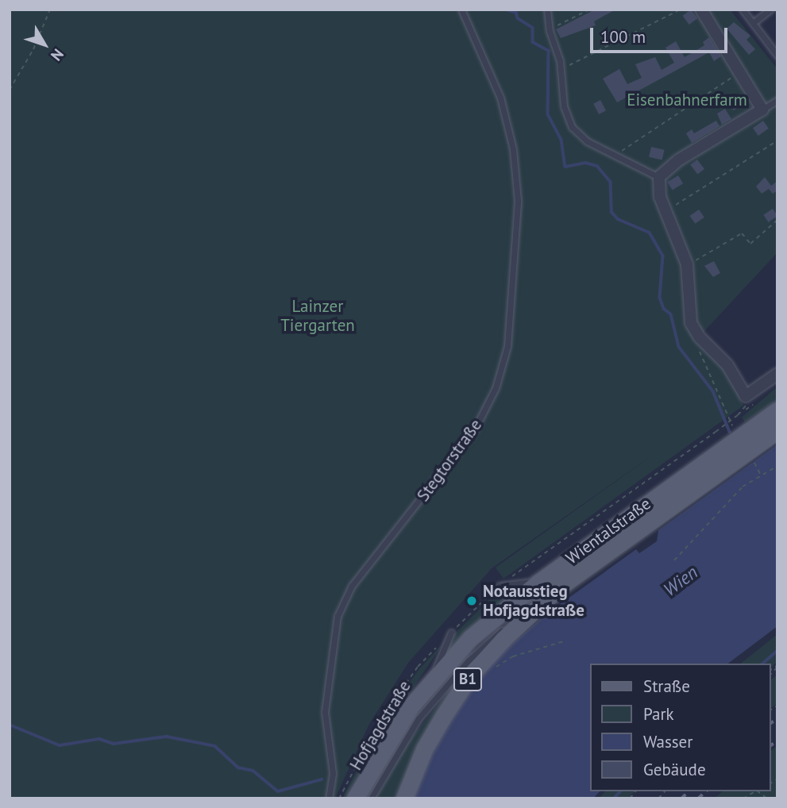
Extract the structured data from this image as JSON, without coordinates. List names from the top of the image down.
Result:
{
  "streets": {
    "main road": ["Wientalstraße", "B1"],
    "lane": ["Stegtorstraße"],
    "path": ["Hofjagdstraße"]
  },
  "crossings": [
    ["Wientalstraße", "B1"]
  ],
  "water": ["Wien"],
  "parks": ["Eisenbahnerfarm", "Lainzer Tiergarten"],
  "places": ["Notausstieg Hofjagdstraße"],
  "legend": [
    "Straße",
    "Park",
    "Wasser",
    "Gebäude"
  ],
  "scale_bar": "100 m",
  "north": "bottom right"
}
